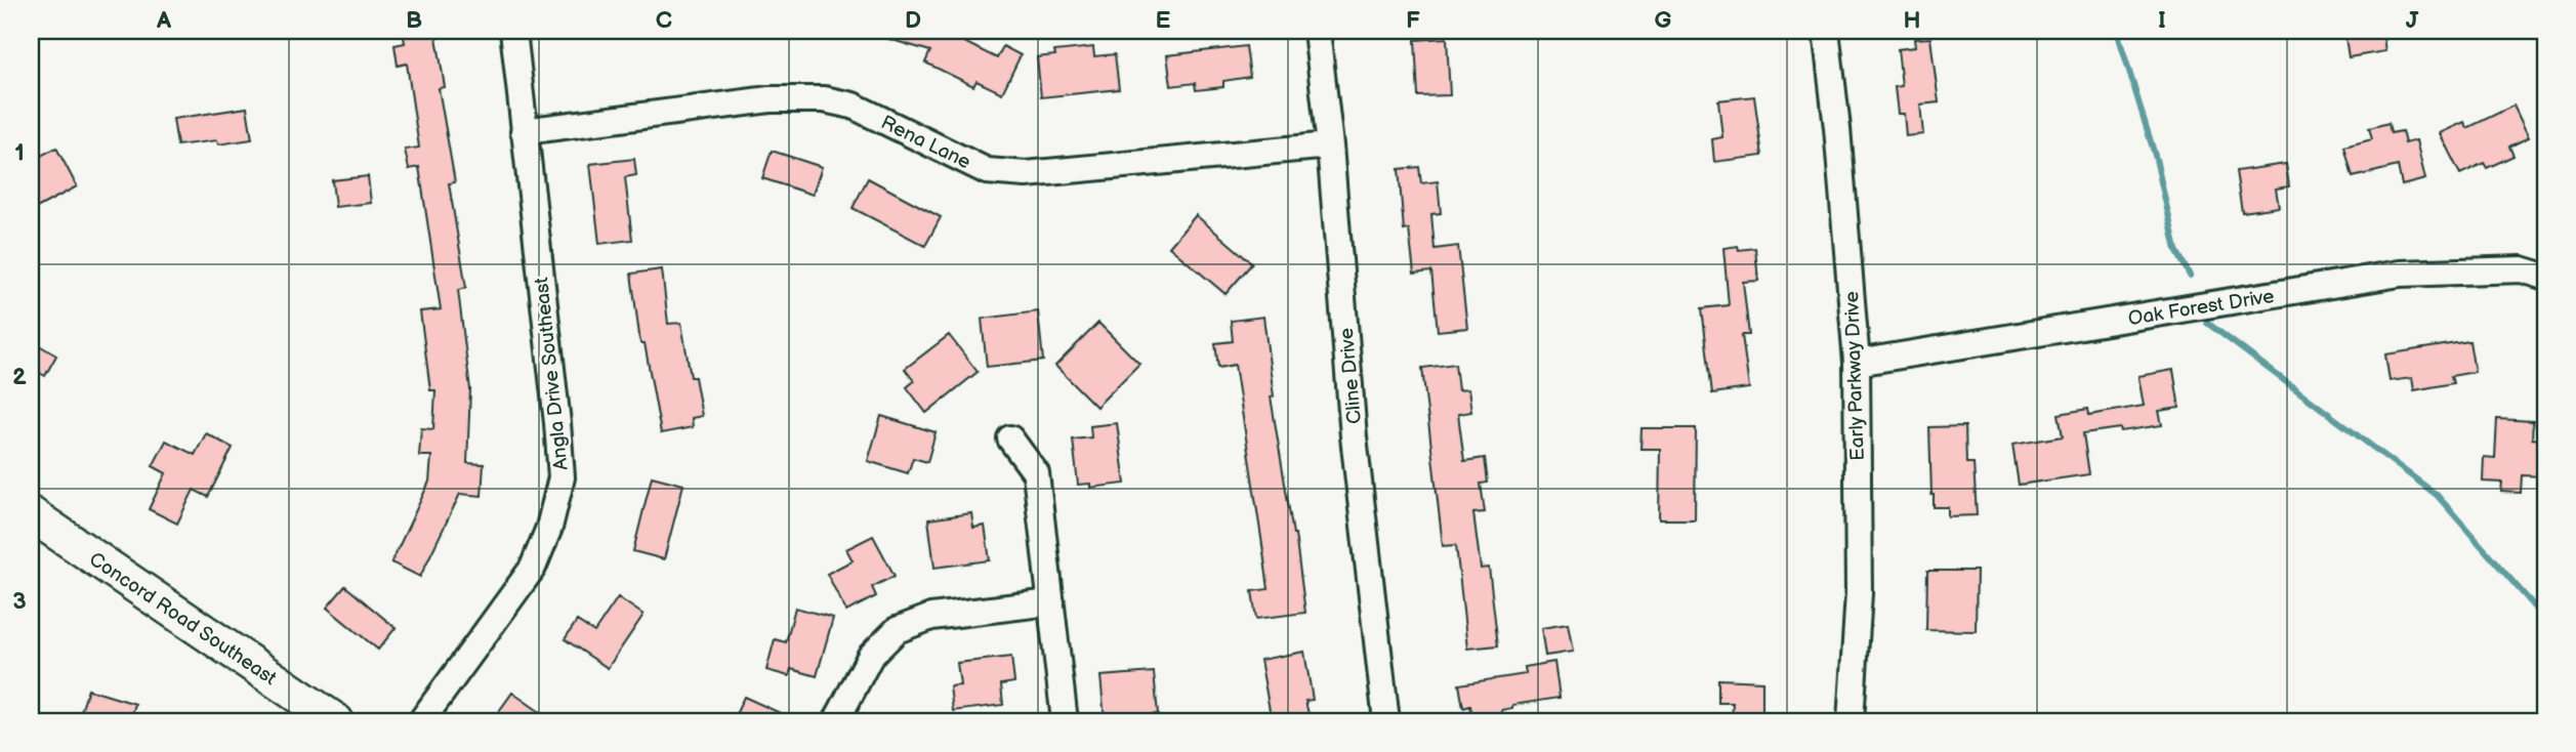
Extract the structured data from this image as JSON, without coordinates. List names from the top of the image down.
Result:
{
  "streets": {
    "street": [
      "Rena Lane",
      "Oak Forest Drive",
      "Angla Drive Southeast",
      "Cline Drive",
      "Early Parkway Drive",
      "Concord Road Southeast"
    ]
  },
  "crossings": [
    ["Rena Lane", "Angla Drive Southeast"],
    ["Rena Lane", "Cline Drive"],
    ["Oak Forest Drive", "Early Parkway Drive"]
  ],
  "grid": {
    "columns": [
      "A",
      "B",
      "C",
      "D",
      "E",
      "F",
      "G",
      "H",
      "I",
      "J"
    ],
    "rows": ["1", "2", "3"]
  }
}
